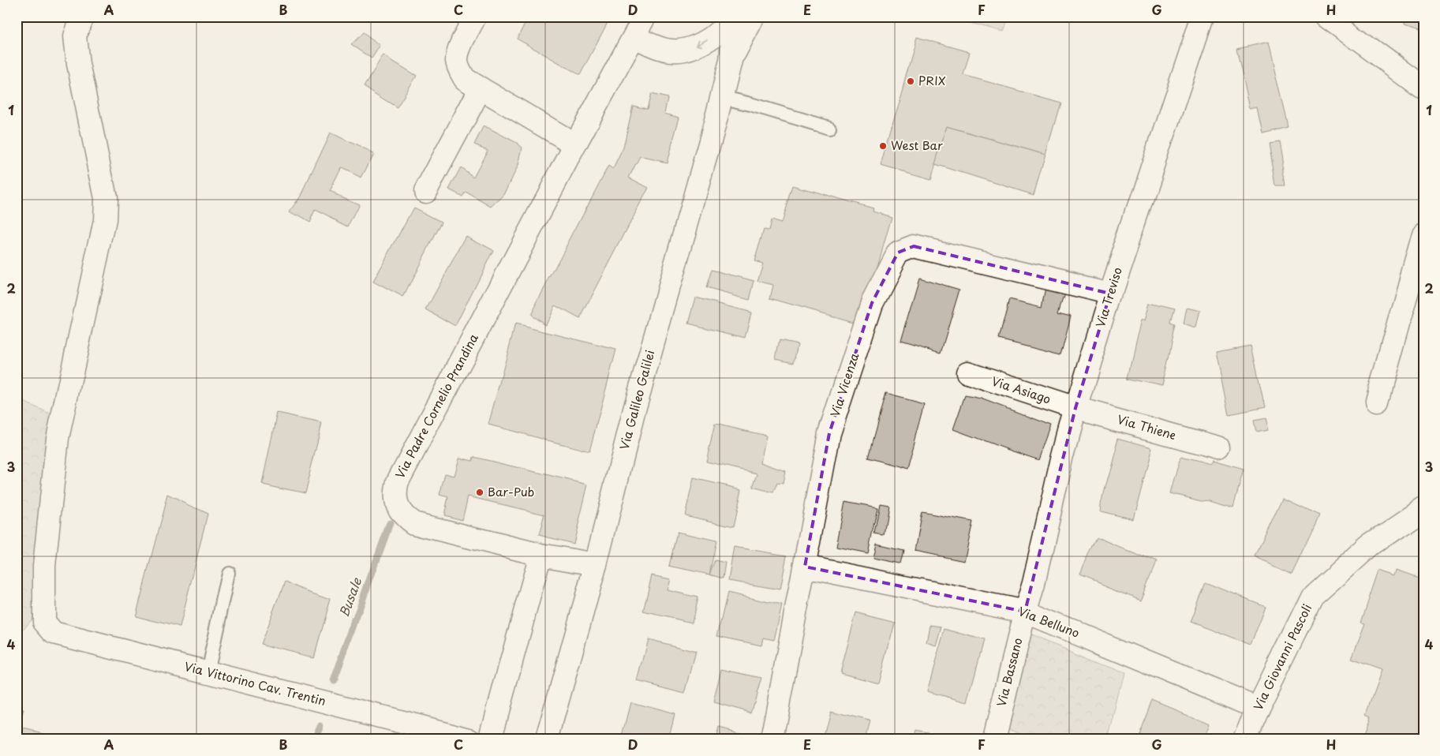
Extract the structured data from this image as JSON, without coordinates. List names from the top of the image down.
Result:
{
  "streets": {
    "street": [
      "Via Treviso",
      "Via Vicenza",
      "Via Asiago",
      "Via Galileo Galilei",
      "Via Padre Cornelio Prandina",
      "Via Thiene",
      "Via Belluno",
      "Via Giovanni Pascoli",
      "Via Bassano",
      "Via Vittorino Cav. Trentin"
    ]
  },
  "crossings": [
    ["Via Treviso", "Via Vicenza"],
    ["Via Treviso", "Via Asiago"],
    ["Via Treviso", "Via Thiene"],
    ["Via Treviso", "Via Bassano"],
    ["Via Vicenza", "Via Belluno"],
    ["Via Asiago", "Via Thiene"],
    ["Via Galileo Galilei", "Via Padre Cornelio Prandina"],
    ["Via Belluno", "Via Giovanni Pascoli"],
    ["Via Belluno", "Via Bassano"]
  ],
  "water": ["Busale"],
  "places": ["PRIX", "West Bar", "Bar-Pub"],
  "grid": {
    "columns": [
      "A",
      "B",
      "C",
      "D",
      "E",
      "F",
      "G",
      "H"
    ],
    "rows": [
      "1",
      "2",
      "3",
      "4"
    ]
  }
}
